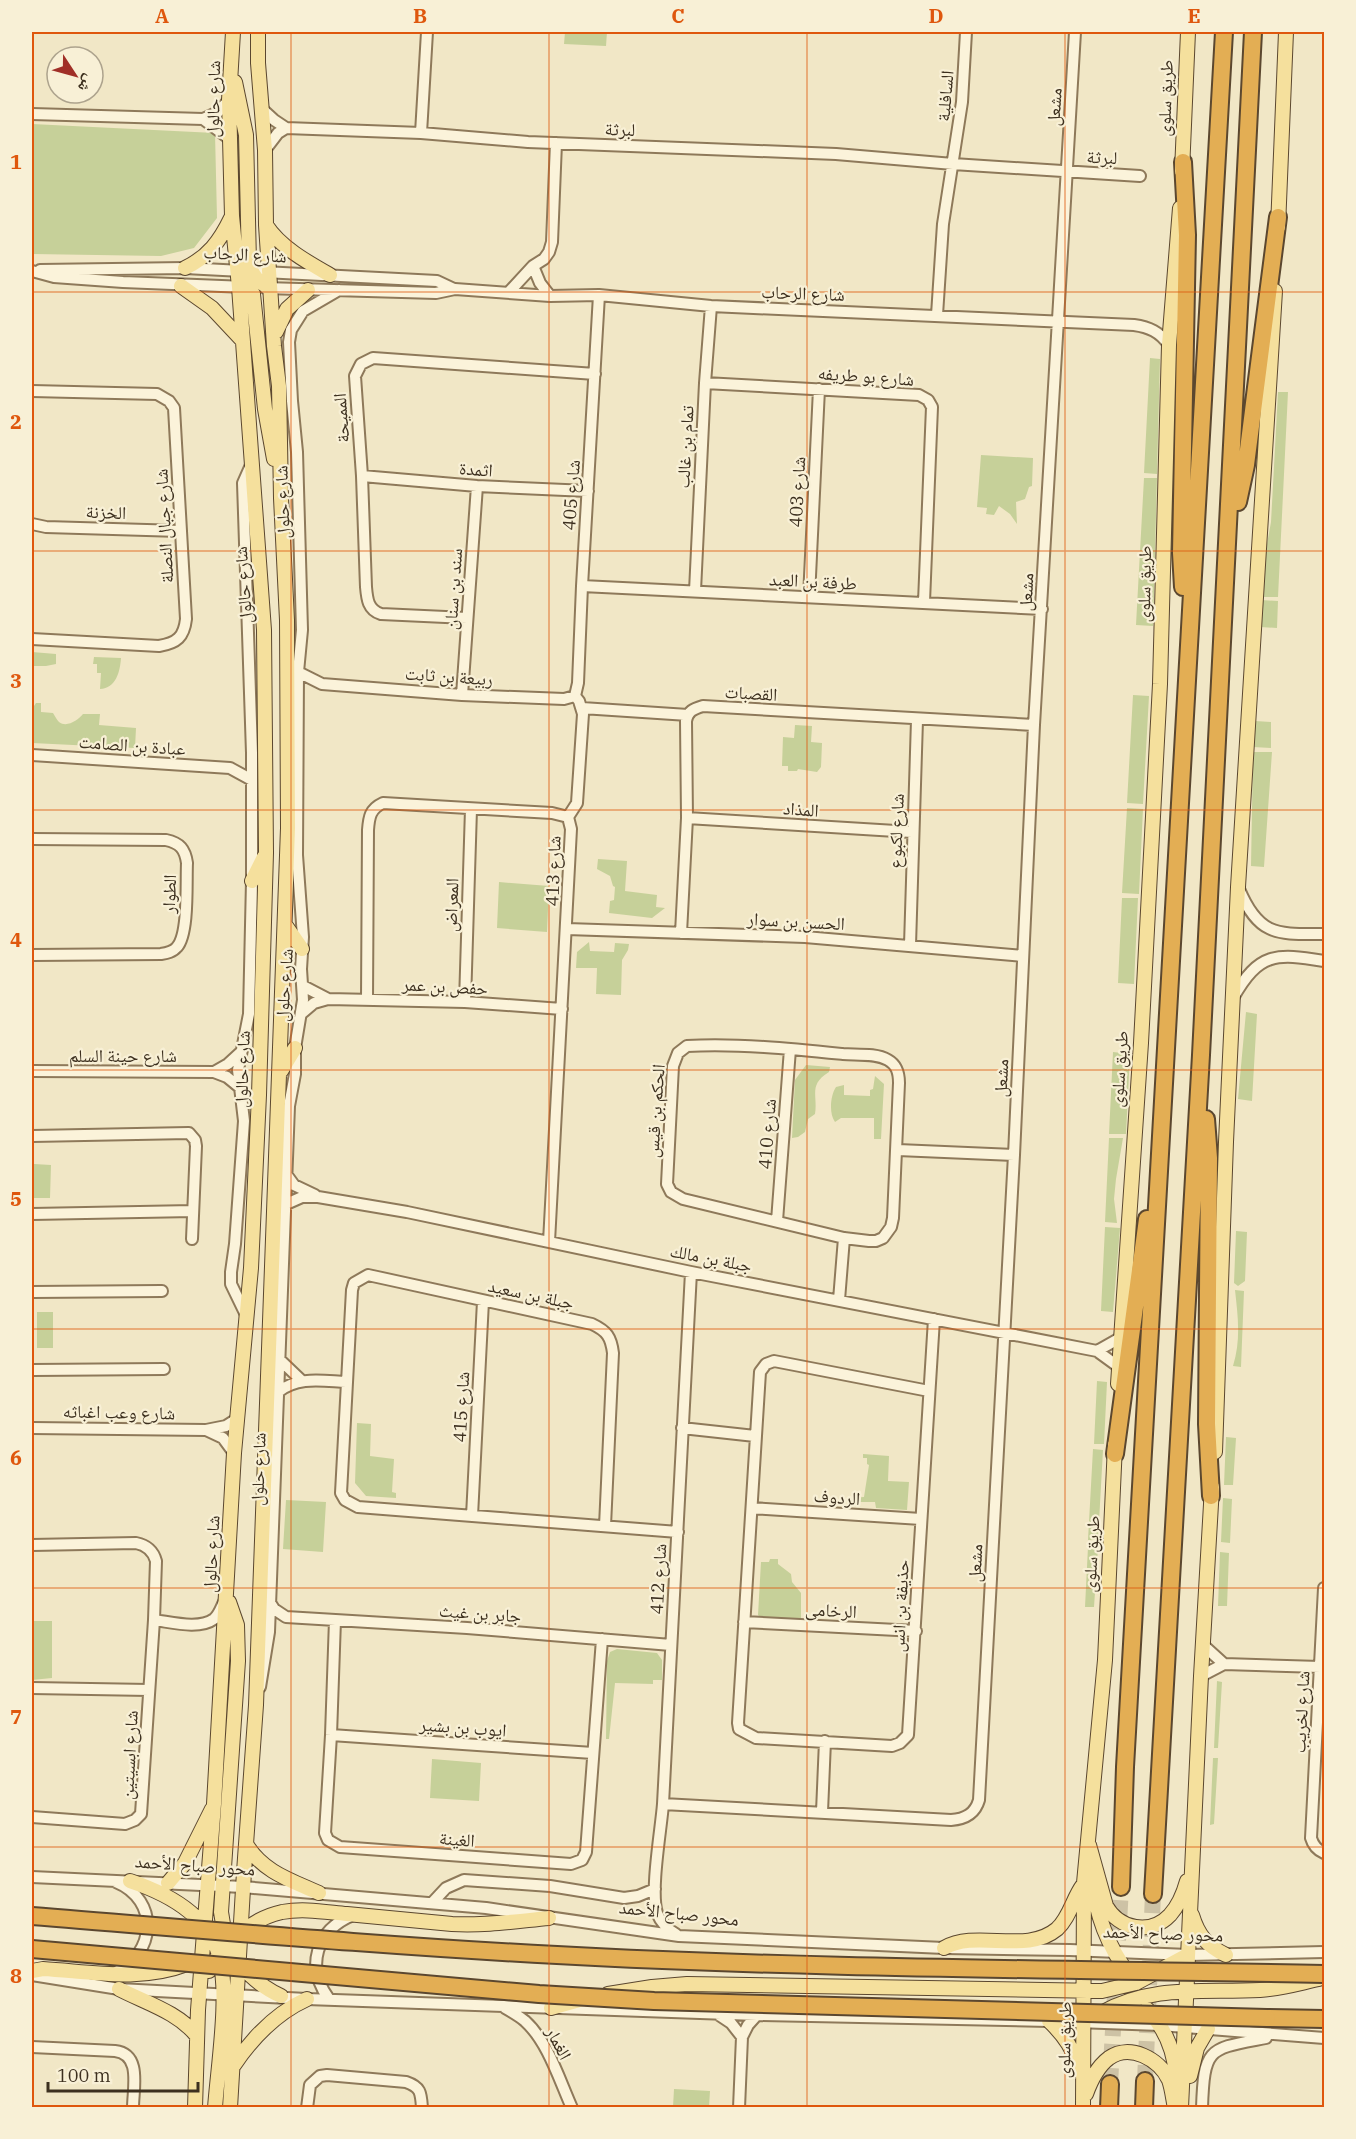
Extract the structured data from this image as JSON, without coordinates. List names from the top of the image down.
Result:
{
  "streets": {
    "highway": ["محور صباح الأحمد"],
    "main road": ["طريق سلوى", "شارع حالول"],
    "street": [
      "السافلية",
      "مشعل",
      "لبرثة",
      "شارع الرحاب",
      "شارع بو طريفه",
      "المميحة",
      "تمام بن غالب",
      "اثمدة",
      "شارع 403",
      "شارع 405",
      "شارع حلول",
      "الخزنة",
      "شارع جبال النصلة",
      "طرفة بن العبد",
      "سند بن سنان",
      "ربيعة بن ثابت",
      "القصبات",
      "عبادة بن الصامت",
      "المذاد",
      "شارع لكبوع",
      "شارع 413",
      "الطوار",
      "المعراض",
      "الحسن بن سوار",
      "حفص بن عمر",
      "شارع حينة السلم",
      "الحكم بن قيس",
      "شارع 410",
      "جبلة بن مالك",
      "جبلة بن سعيد",
      "شارع 415",
      "شارع وعب اغباثه",
      "الردوف",
      "شارع 412",
      "حذيفة بن انس",
      "الرخامى",
      "جابر بن غيث",
      "شارع لخريب",
      "ايوب بن بشير",
      "شارع ابسيتين",
      "الغينة",
      "الغمار"
    ]
  },
  "crossings": [
    ["السافلية", "لبرثة"],
    ["طريق سلوى", "جبلة بن مالك"],
    ["طريق سلوى", "محور صباح الأحمد"],
    ["شارع حالول", "شارع الرحاب"],
    ["شارع حالول", "شارع حلول"],
    ["شارع حالول", "شارع وعب اغباثه"],
    ["شارع حالول", "محور صباح الأحمد"],
    ["مشعل", "لبرثة"],
    ["مشعل", "شارع الرحاب"],
    ["مشعل", "طرفة بن العبد"],
    ["مشعل", "القصبات"],
    ["مشعل", "الحسن بن سوار"],
    ["مشعل", "جبلة بن مالك"],
    ["مشعل", "شارع 412"],
    ["شارع الرحاب", "تمام بن غالب"],
    ["شارع الرحاب", "شارع 405"],
    ["شارع الرحاب", "شارع حلول"],
    ["شارع بو طريفه", "تمام بن غالب"],
    ["شارع بو طريفه", "شارع 403"],
    ["شارع بو طريفه", "طرفة بن العبد"],
    ["المميحة", "اثمدة"],
    ["المميحة", "شارع 405"],
    ["المميحة", "سند بن سنان"],
    ["تمام بن غالب", "طرفة بن العبد"],
    ["اثمدة", "شارع 405"],
    ["اثمدة", "سند بن سنان"],
    ["شارع 403", "طرفة بن العبد"],
    ["شارع 405", "طرفة بن العبد"],
    ["شارع 405", "ربيعة بن ثابت"],
    ["شارع حلول", "ربيعة بن ثابت"],
    ["شارع حلول", "عبادة بن الصامت"],
    ["شارع حلول", "حفص بن عمر"],
    ["شارع حلول", "شارع حينة السلم"],
    ["شارع حلول", "جبلة بن مالك"],
    ["الخزنة", "شارع جبال النصلة"],
    ["سند بن سنان", "ربيعة بن ثابت"],
    ["القصبات", "شارع لكبوع"],
    ["المذاد", "شارع لكبوع"],
    ["شارع لكبوع", "الحسن بن سوار"],
    ["شارع 413", "المعراض"],
    ["شارع 413", "الحسن بن سوار"],
    ["شارع 413", "حفص بن عمر"],
    ["شارع 413", "جبلة بن مالك"],
    ["المعراض", "حفص بن عمر"],
    ["الحكم بن قيس", "شارع 410"],
    ["جبلة بن مالك", "شارع 412"],
    ["جبلة بن مالك", "حذيفة بن انس"],
    ["جبلة بن سعيد", "شارع 415"],
    ["جبلة بن سعيد", "شارع 412"],
    ["الردوف", "حذيفة بن انس"],
    ["شارع 412", "جابر بن غيث"],
    ["شارع 412", "محور صباح الأحمد"],
    ["حذيفة بن انس", "الرخامى"],
    ["جابر بن غيث", "الغينة"],
    ["ايوب بن بشير", "الغينة"]
  ],
  "scale_bar": "100 m",
  "north": "bottom right",
  "grid": {
    "columns": [
      "A",
      "B",
      "C",
      "D",
      "E"
    ],
    "rows": [
      "1",
      "2",
      "3",
      "4",
      "5",
      "6",
      "7",
      "8"
    ]
  }
}
